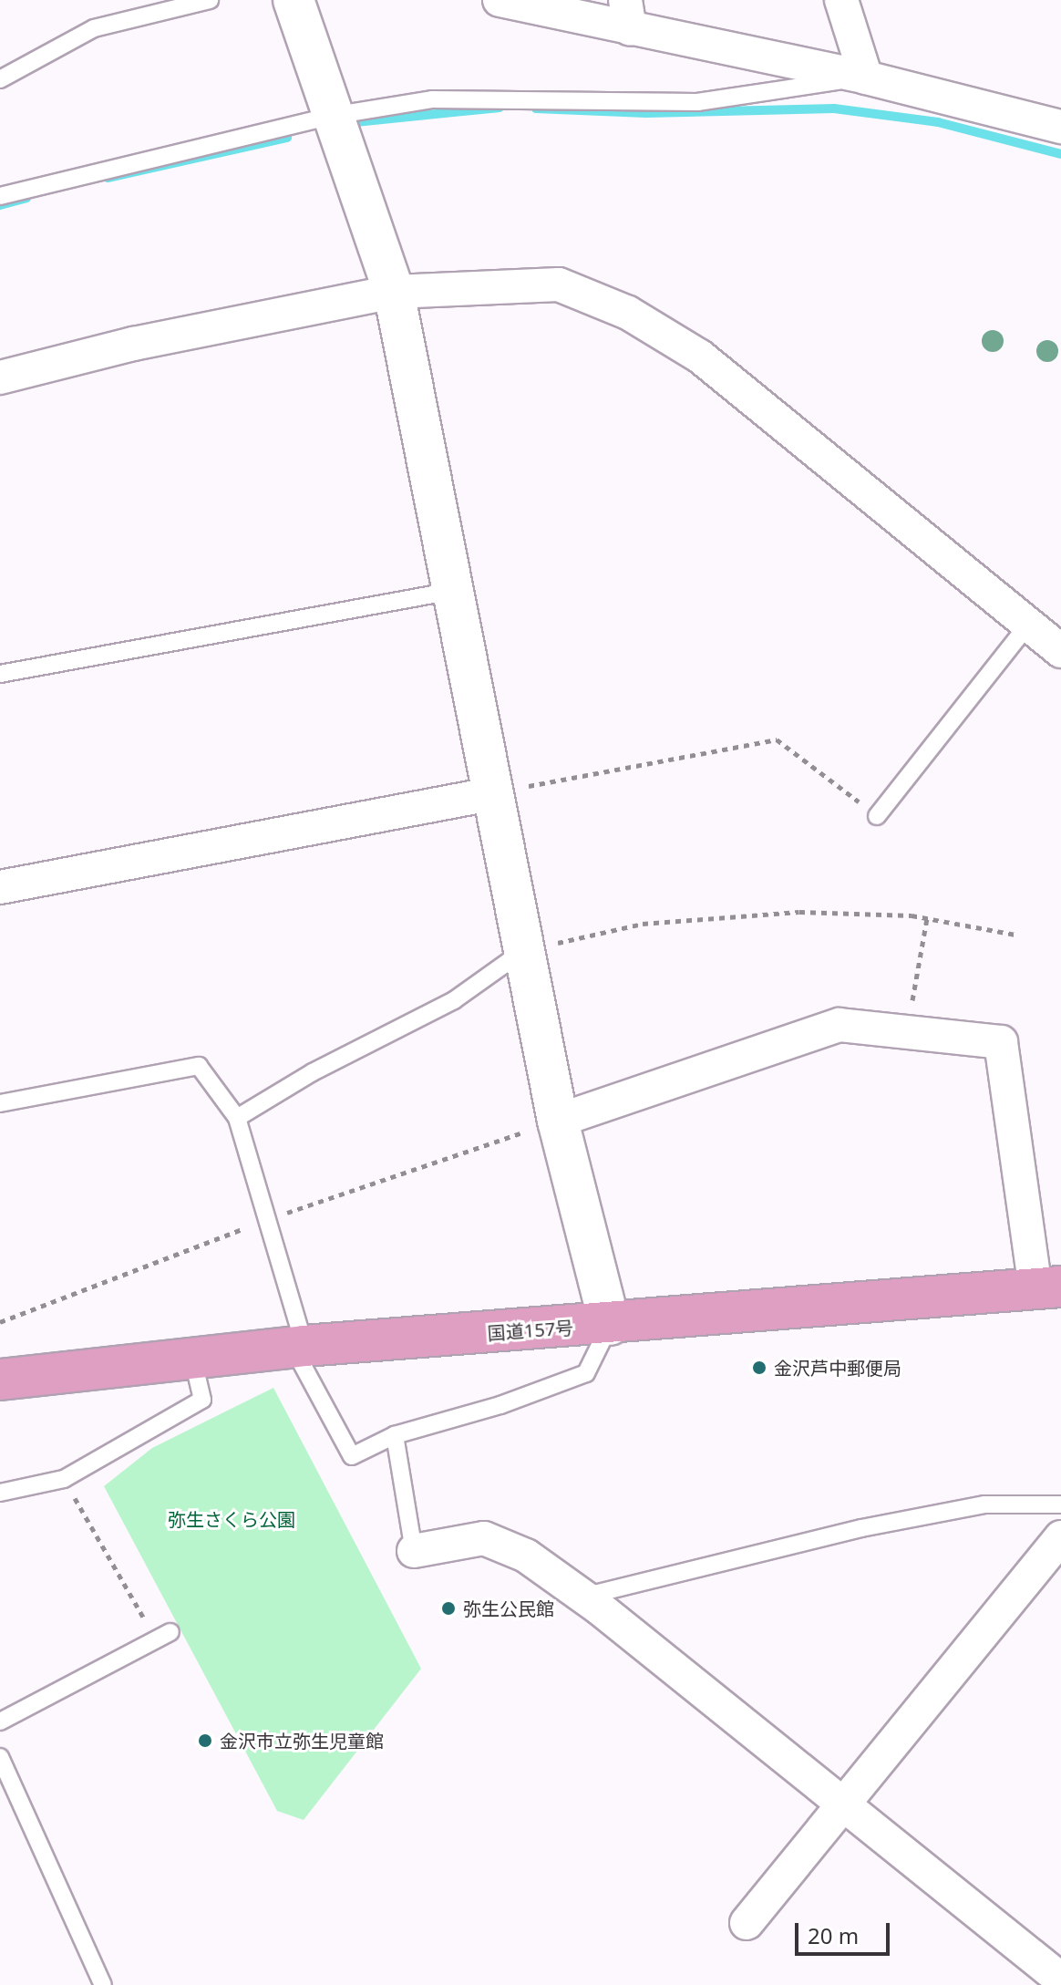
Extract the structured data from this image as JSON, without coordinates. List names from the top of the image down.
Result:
{
  "streets": {
    "highway": ["国道157号"]
  },
  "parks": ["弥生さくら公園"],
  "places": ["金沢芦中郵便局", "弥生公民館", "金沢市立弥生児童館"],
  "scale_bar": "20 m"
}
